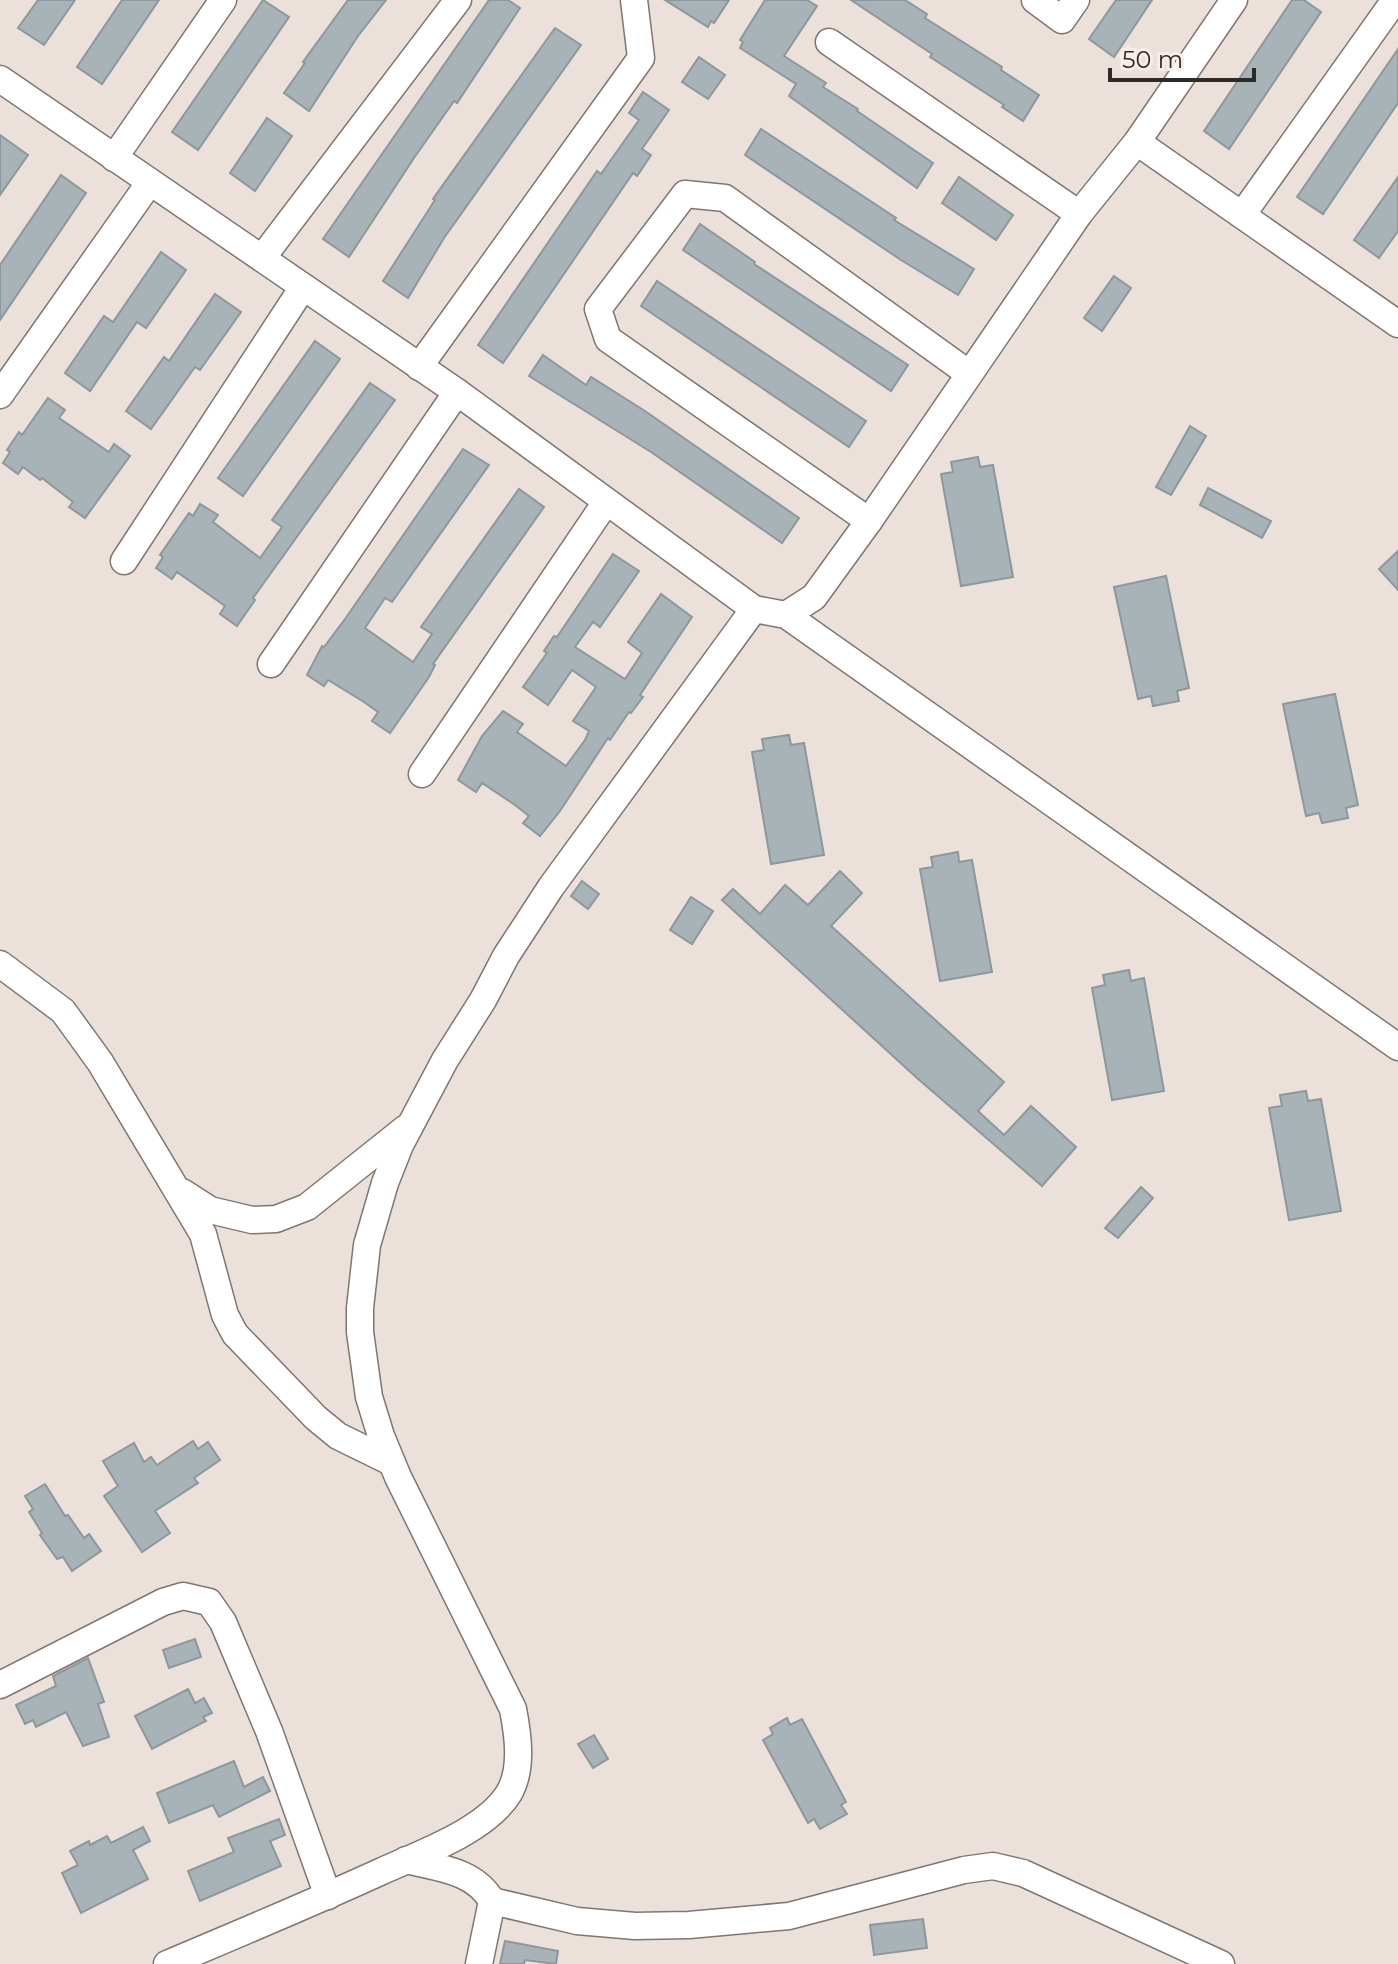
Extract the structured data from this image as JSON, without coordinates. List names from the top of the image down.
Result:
{
  "scale_bar": "50 m"
}
